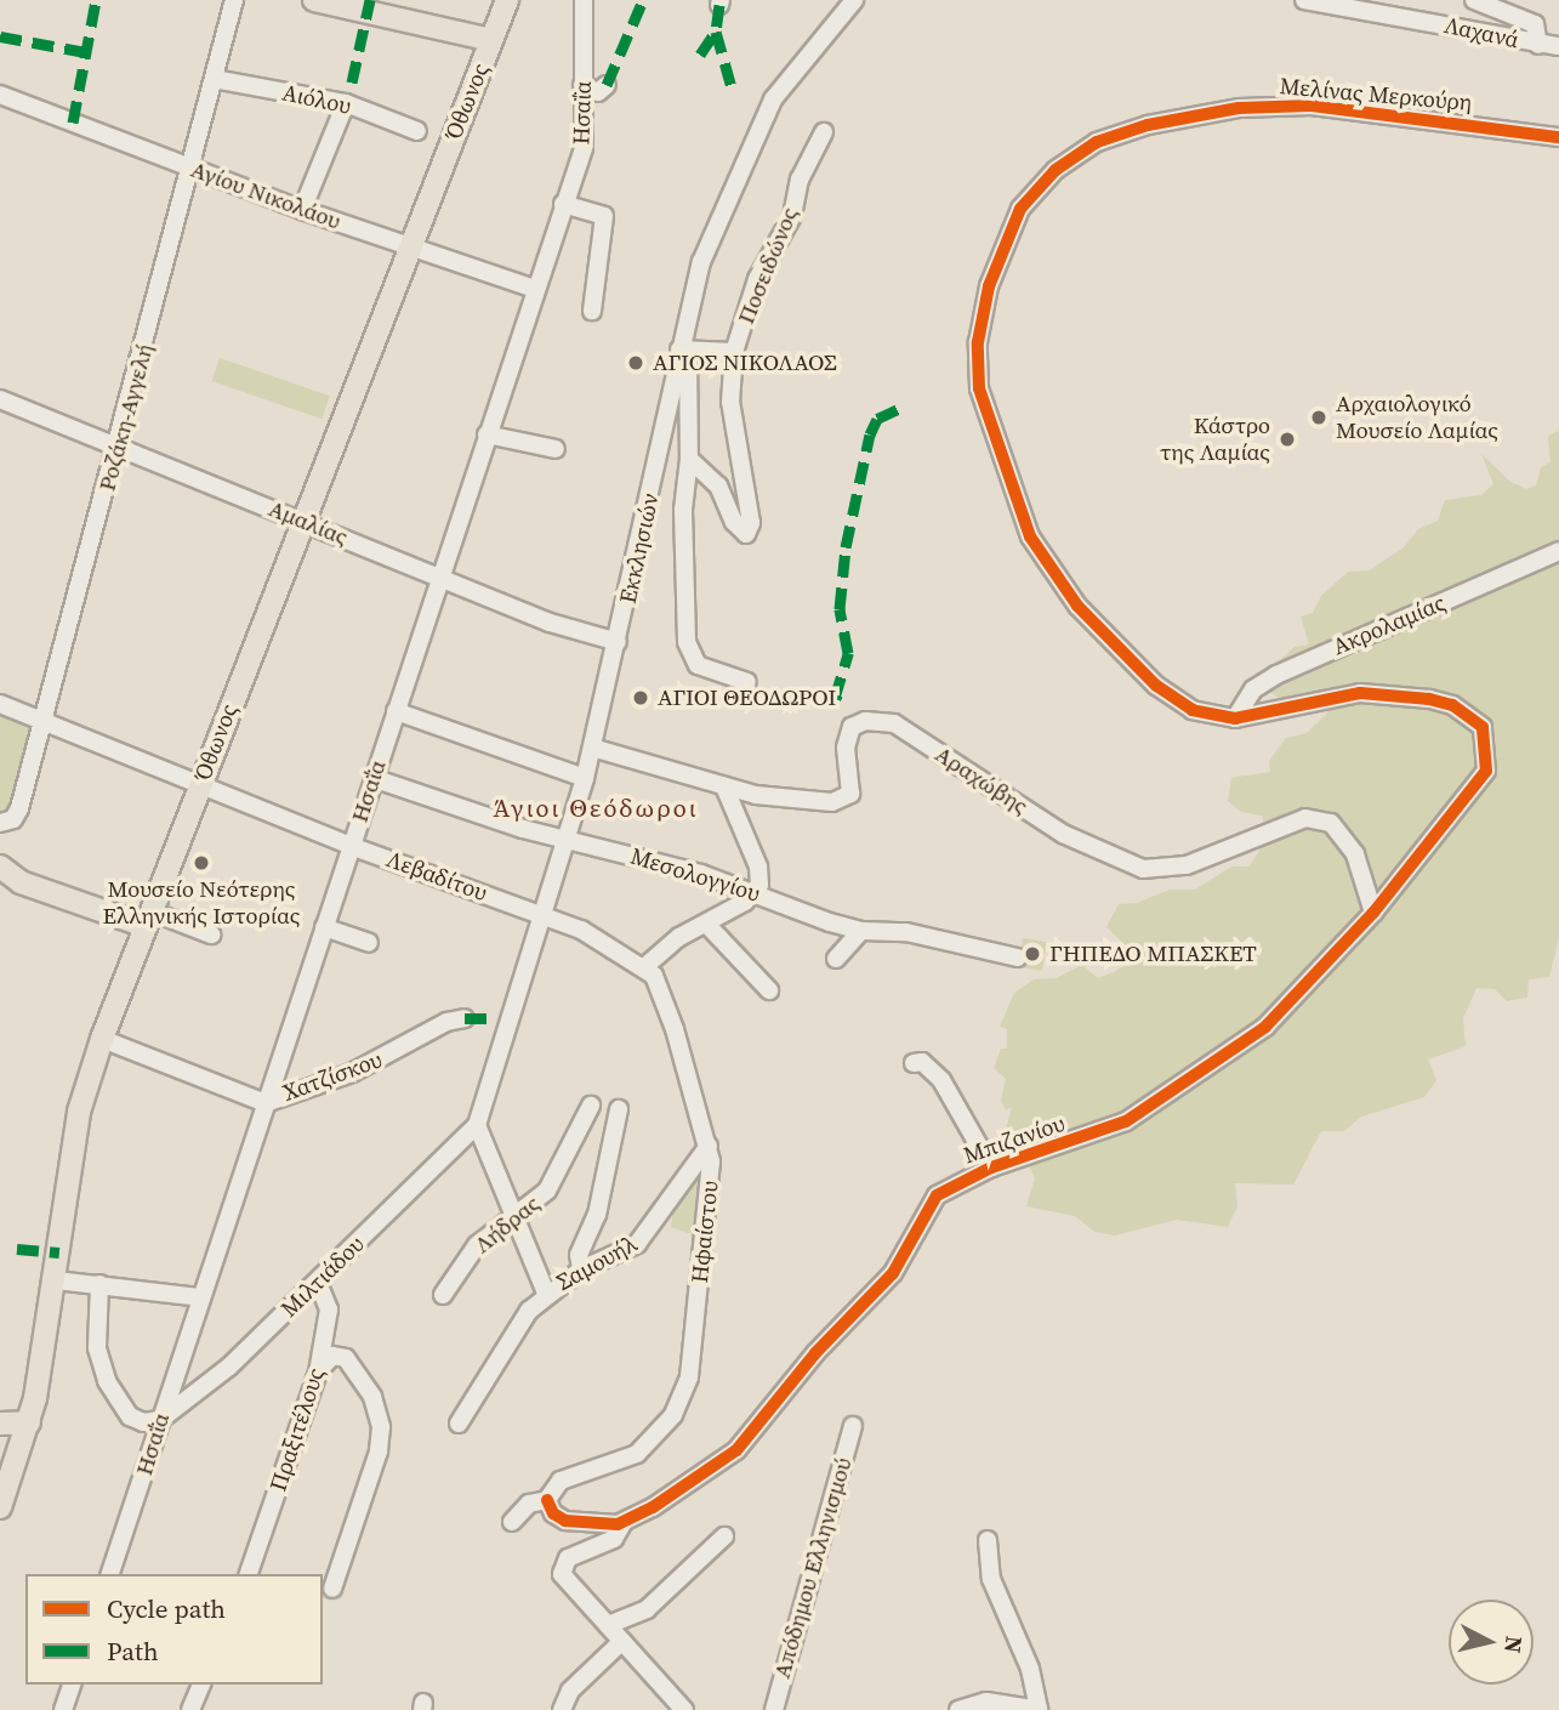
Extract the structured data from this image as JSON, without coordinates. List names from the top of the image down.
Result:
{
  "streets": {
    "main road": ["Όθωνος"],
    "street": [
      "Λαχανά",
      "Μελίνας Μερκούρη",
      "Αιόλου",
      "Ησαΐα",
      "Αγίου Νικολάου",
      "Ποσειδώνος",
      "Ροζάκη-Αγγελή",
      "Αμαλίας",
      "Εκκλησιών",
      "Ακρολαμίας",
      "Αραχώβης",
      "Μεσολογγίου",
      "Λεβαδίτου",
      "Χατζίσκου",
      "Μπιζανίου",
      "Λήδρας",
      "Ηφαίστου",
      "Σαμουήλ",
      "Μιλτιάδου",
      "Πραξιτέλους",
      "Απόδημου Ελληνισμού"
    ]
  },
  "crossings": [
    ["Μελίνας Μερκούρη", "Ακρολαμίας"],
    ["Μελίνας Μερκούρη", "Μπιζανίου"],
    ["Αιόλου", "Ροζάκη-Αγγελή"],
    ["Όθωνος", "Αγίου Νικολάου"],
    ["Όθωνος", "Αμαλίας"],
    ["Όθωνος", "Λεβαδίτου"],
    ["Όθωνος", "Χατζίσκου"],
    ["Ησαΐα", "Αγίου Νικολάου"],
    ["Ησαΐα", "Αμαλίας"],
    ["Ησαΐα", "Μεσολογγίου"],
    ["Ησαΐα", "Λεβαδίτου"],
    ["Ησαΐα", "Χατζίσκου"],
    ["Ησαΐα", "Μιλτιάδου"],
    ["Αγίου Νικολάου", "Ροζάκη-Αγγελή"],
    ["Ροζάκη-Αγγελή", "Αμαλίας"],
    ["Ροζάκη-Αγγελή", "Λεβαδίτου"],
    ["Αμαλίας", "Εκκλησιών"],
    ["Εκκλησιών", "Αραχώβης"],
    ["Εκκλησιών", "Μεσολογγίου"],
    ["Εκκλησιών", "Λεβαδίτου"],
    ["Εκκλησιών", "Ηφαίστου"],
    ["Εκκλησιών", "Μιλτιάδου"],
    ["Αραχώβης", "Μπιζανίου"],
    ["Λεβαδίτου", "Ηφαίστου"],
    ["Ηφαίστου", "Σαμουήλ"],
    ["Μιλτιάδου", "Πραξιτέλους"]
  ],
  "districts": ["Άγιοι Θεόδωροι"],
  "places": [
    "ΑΓΙΟΣ ΝΙΚΟΛΑΟΣ",
    "Αρχαιολογικό Μουσείο Λαμίας",
    "Κάστρο της Λαμίας",
    "ΑΓΙΟΙ ΘΕΟΔΩΡΟΙ",
    "Μουσείο Νεότερης Ελληνικής Ιστορίας",
    "ΓΗΠΕΔΟ ΜΠΑΣΚΕΤ"
  ],
  "legend": ["Cycle path", "Path"],
  "north": "right"
}
